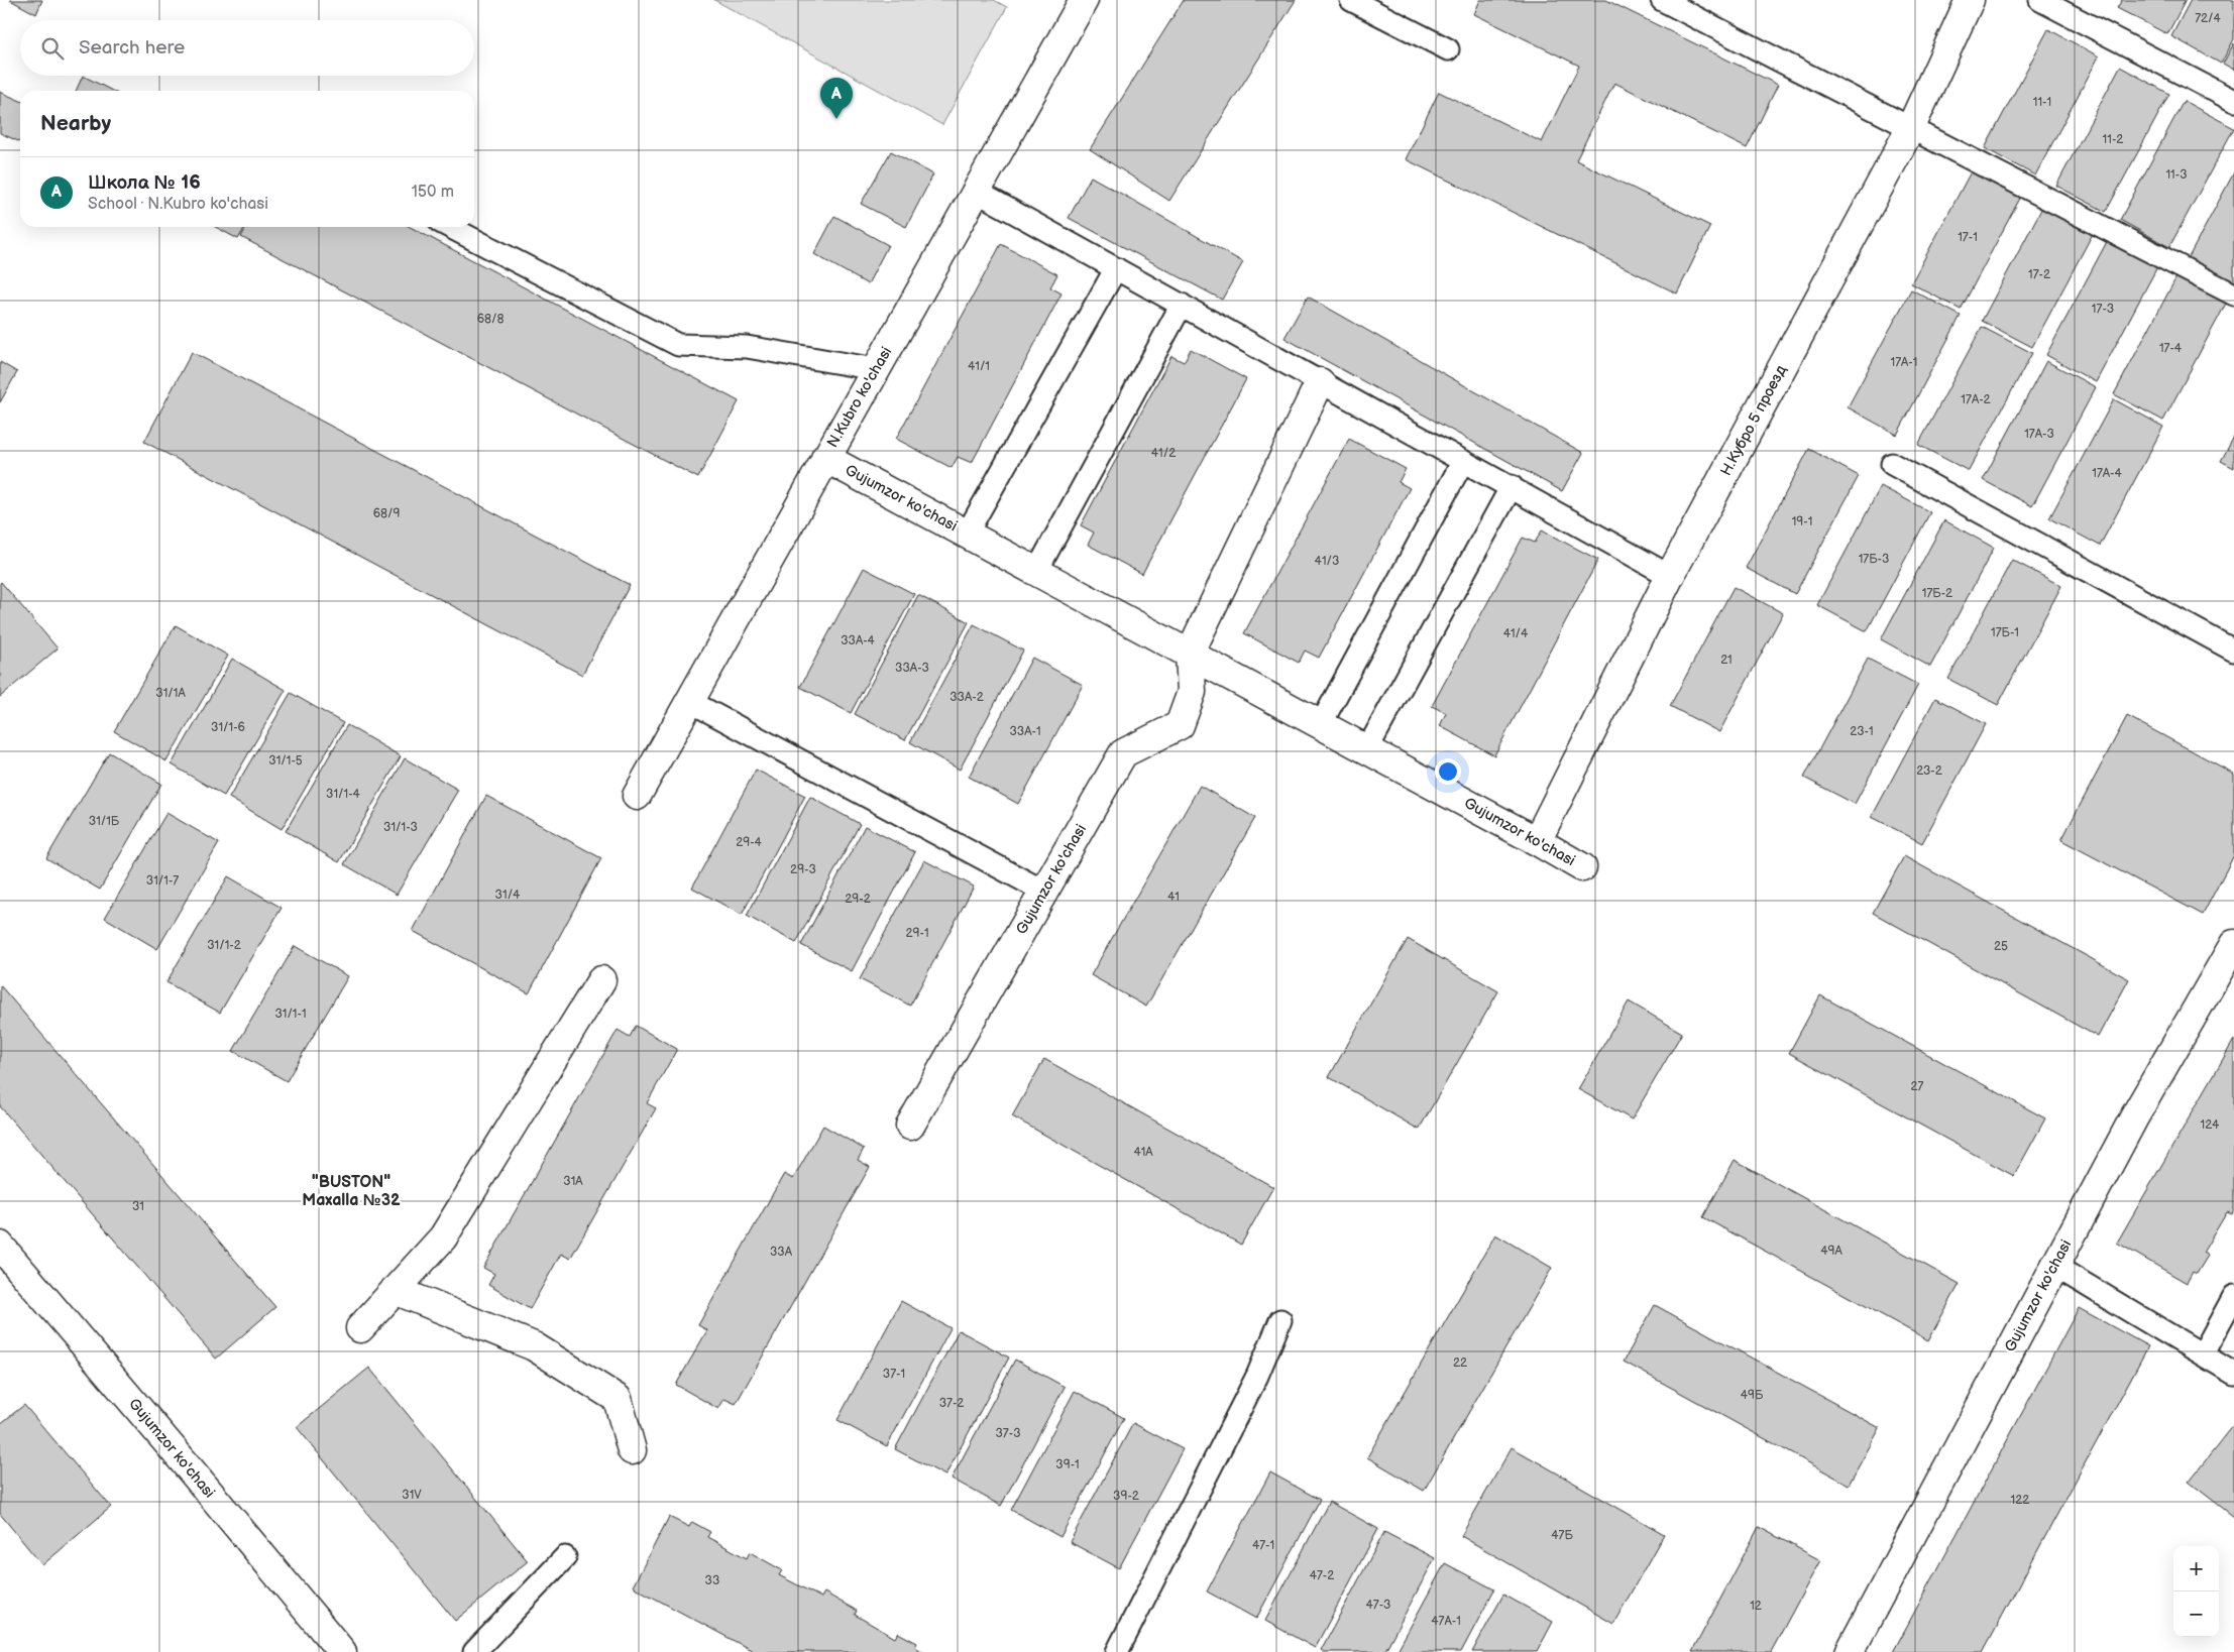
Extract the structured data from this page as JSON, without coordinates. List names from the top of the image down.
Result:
{
  "streets": {
    "street": ["N.Kubro ko'chasi", "Н.Кубро 5 проезд", "Gujumzor ko'chasi"]
  },
  "crossings": [
    ["N.Kubro ko'chasi", "Gujumzor ko'chasi"],
    ["Н.Кубро 5 проезд", "Gujumzor ko'chasi"]
  ],
  "districts": ["\"BUSTON\" Maxalla №32"],
  "house_numbers": [
    "72/4",
    "11-1",
    "11-2",
    "11-3",
    "17-1",
    "17-2",
    "17-3",
    "68/8",
    "17-4",
    "17А-1",
    "41/1",
    "17А-2",
    "17А-3",
    "41/2",
    "17А-4",
    "68/9",
    "19-1",
    "17Б-3",
    "41/3",
    "17Б-2",
    "17Б-1",
    "41/4",
    "33А-4",
    "21",
    "33А-3",
    "31/1А",
    "33А-2",
    "31/1-6",
    "33А-1",
    "23-1",
    "31/1-5",
    "23-2",
    "31/1-4",
    "31/1Б",
    "31/1-3",
    "29-4",
    "29-3",
    "31/1-7",
    "31/4",
    "41",
    "29-2",
    "29-1",
    "31/1-2",
    "25",
    "31/1-1",
    "27",
    "124",
    "41А",
    "31А",
    "31",
    "49А",
    "33А",
    "22",
    "37-1",
    "49Б",
    "37-2",
    "37-3",
    "39-1",
    "31V",
    "39-2",
    "122",
    "47Б",
    "47-1",
    "47-2",
    "33",
    "47-3",
    "12",
    "47A-1"
  ],
  "page": {
    "search": "Search here",
    "pins": "A",
    "heading": "Nearby",
    "list": [
      {
        "mark": "A",
        "name": "Школа № 16",
        "note": "School · N.Kubro ko'chasi",
        "value": "150 m"
      }
    ],
    "map_buttons": ["+", "−"]
  }
}
